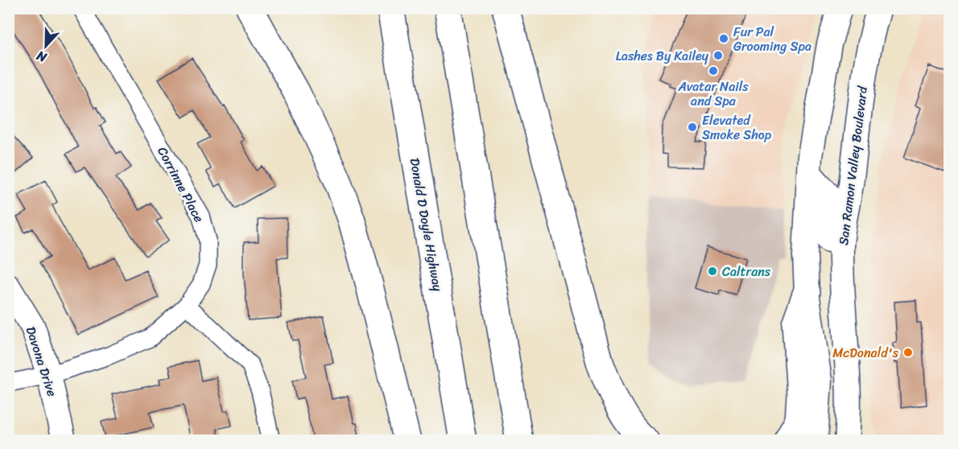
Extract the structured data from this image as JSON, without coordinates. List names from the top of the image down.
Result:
{
  "streets": {
    "highway": ["Donald D Doyle Highway"],
    "main road": ["San Ramon Valley Boulevard", "Davona Drive"],
    "street": ["Corrinne Place"]
  },
  "crossings": [
    ["Corrinne Place", "Davona Drive"]
  ],
  "places": [
    "Fur Pal Grooming Spa",
    "Lashes By Kailey",
    "Avatar Nails and Spa",
    "Elevated Smoke Shop",
    "Caltrans",
    "McDonald's"
  ],
  "north": "bottom"
}
